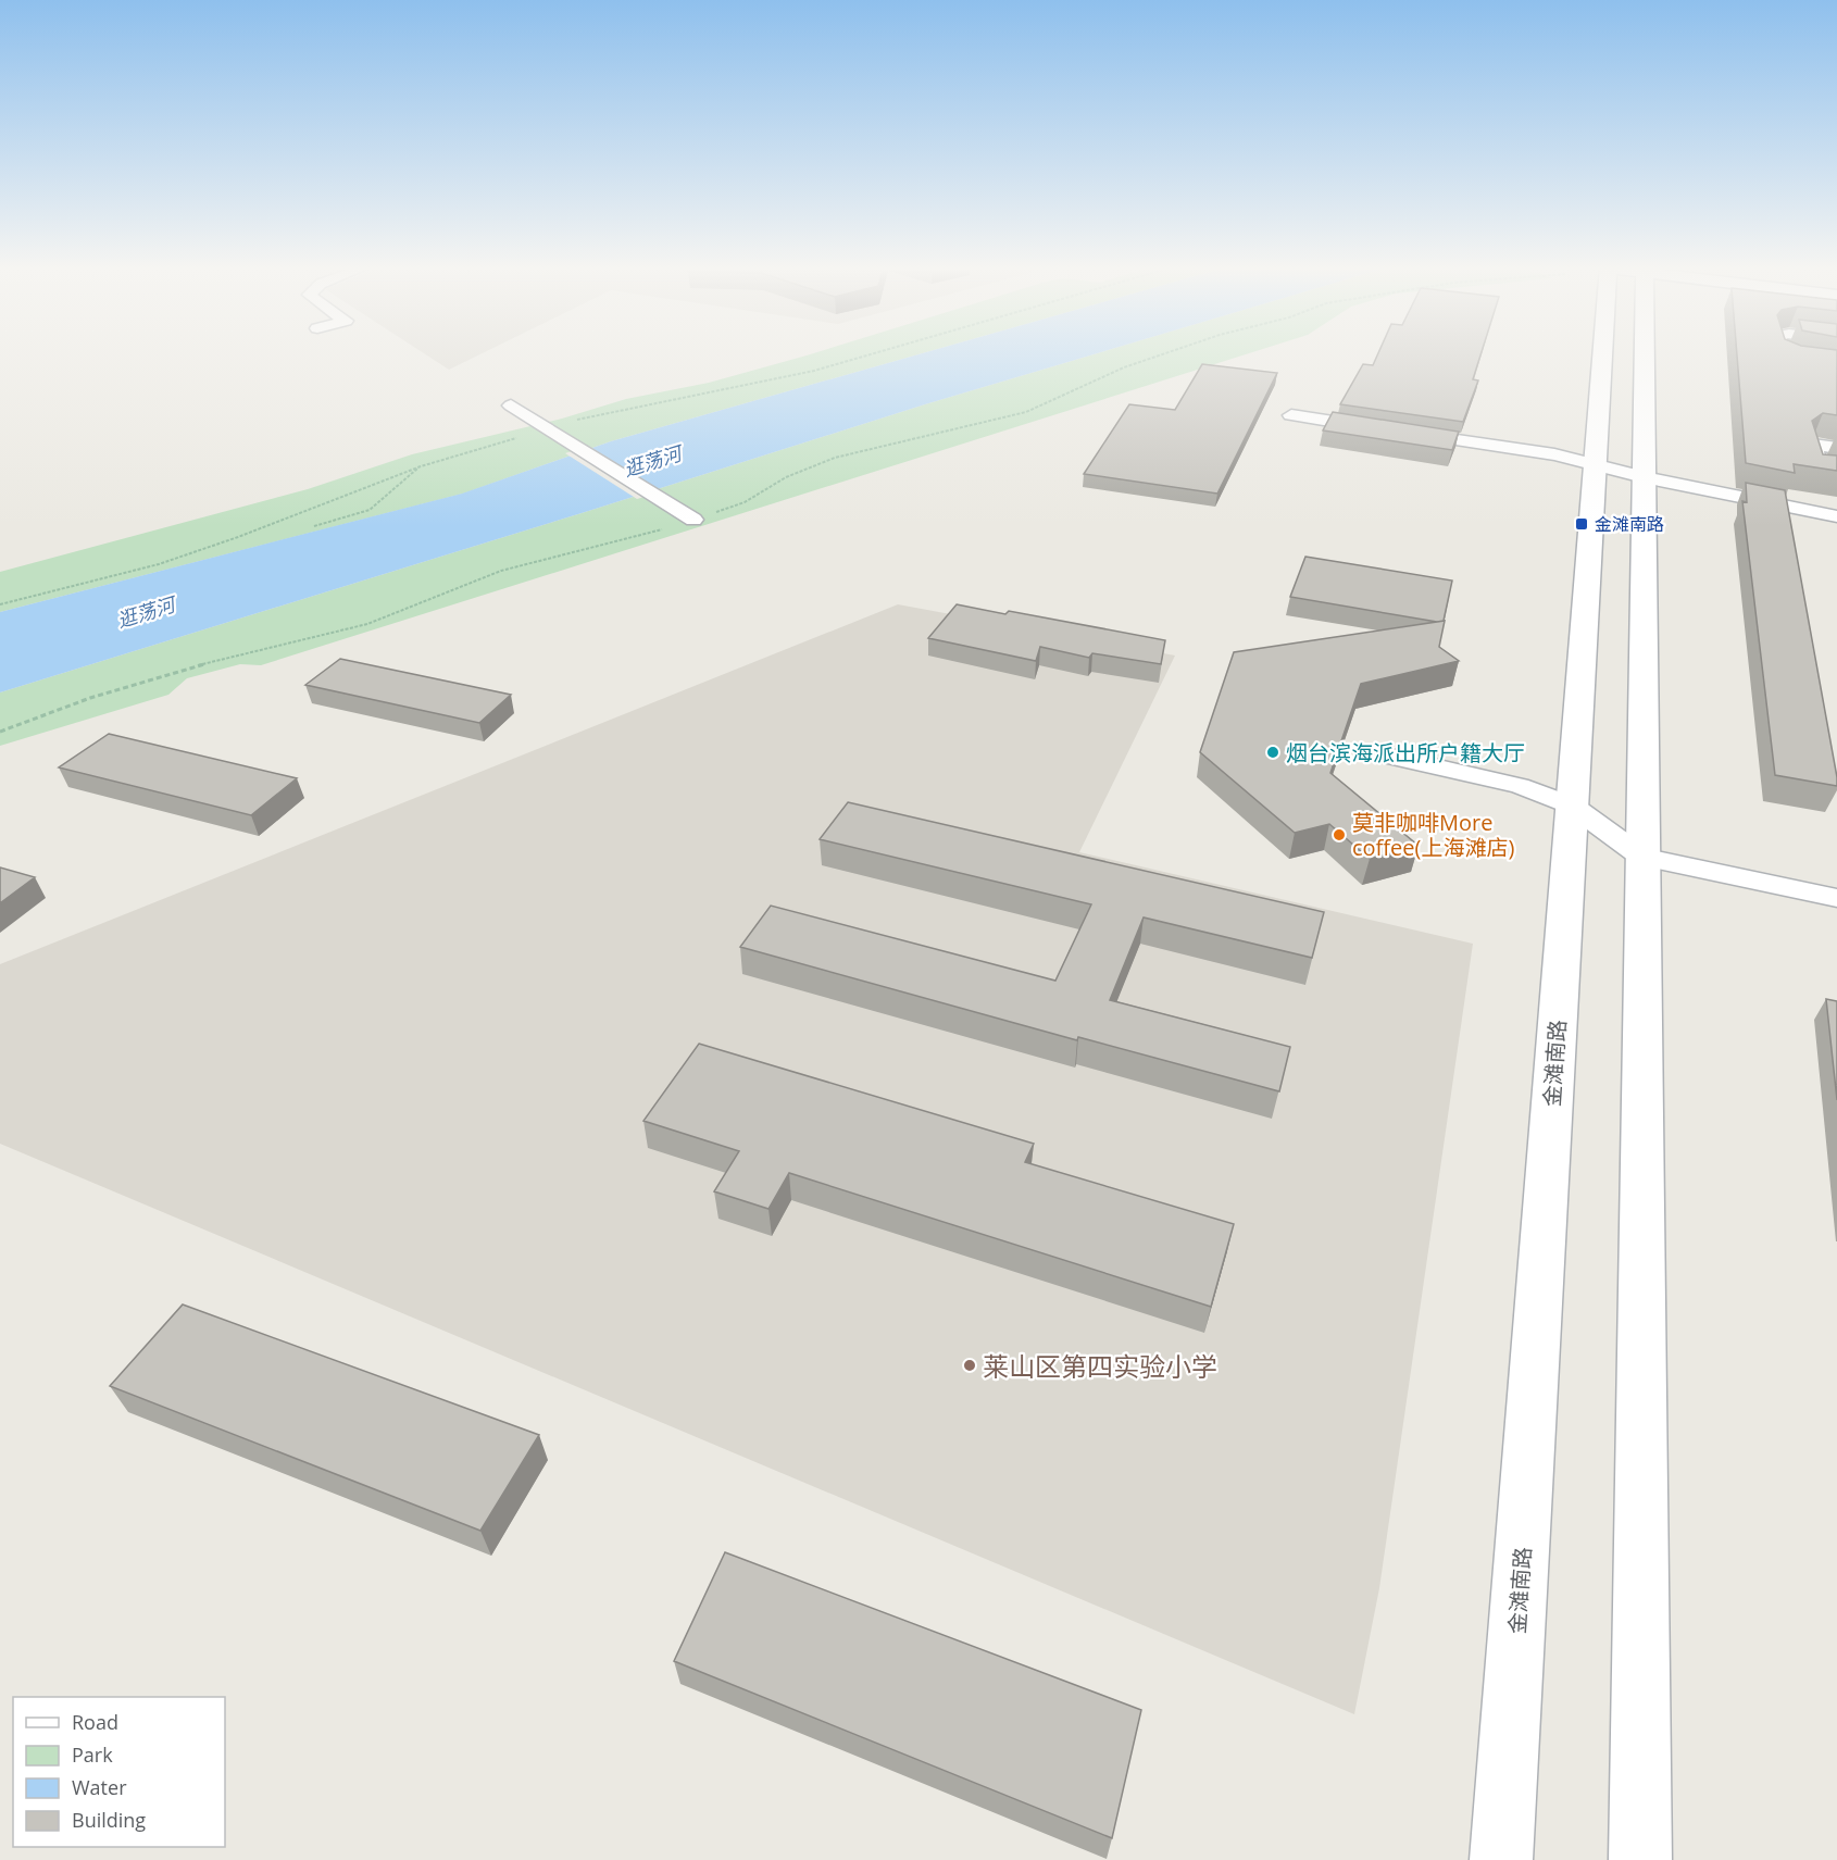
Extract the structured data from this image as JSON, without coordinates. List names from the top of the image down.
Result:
{
  "streets": {
    "street": ["金滩南路"]
  },
  "water": ["逛荡河"],
  "places": {
    "transit": ["金滩南路"],
    "other": ["烟台滨海派出所户籍大厅", "莫非咖啡More coffee(上海滩店)", "莱山区第四实验小学"]
  },
  "legend": [
    "Road",
    "Park",
    "Water",
    "Building"
  ]
}
